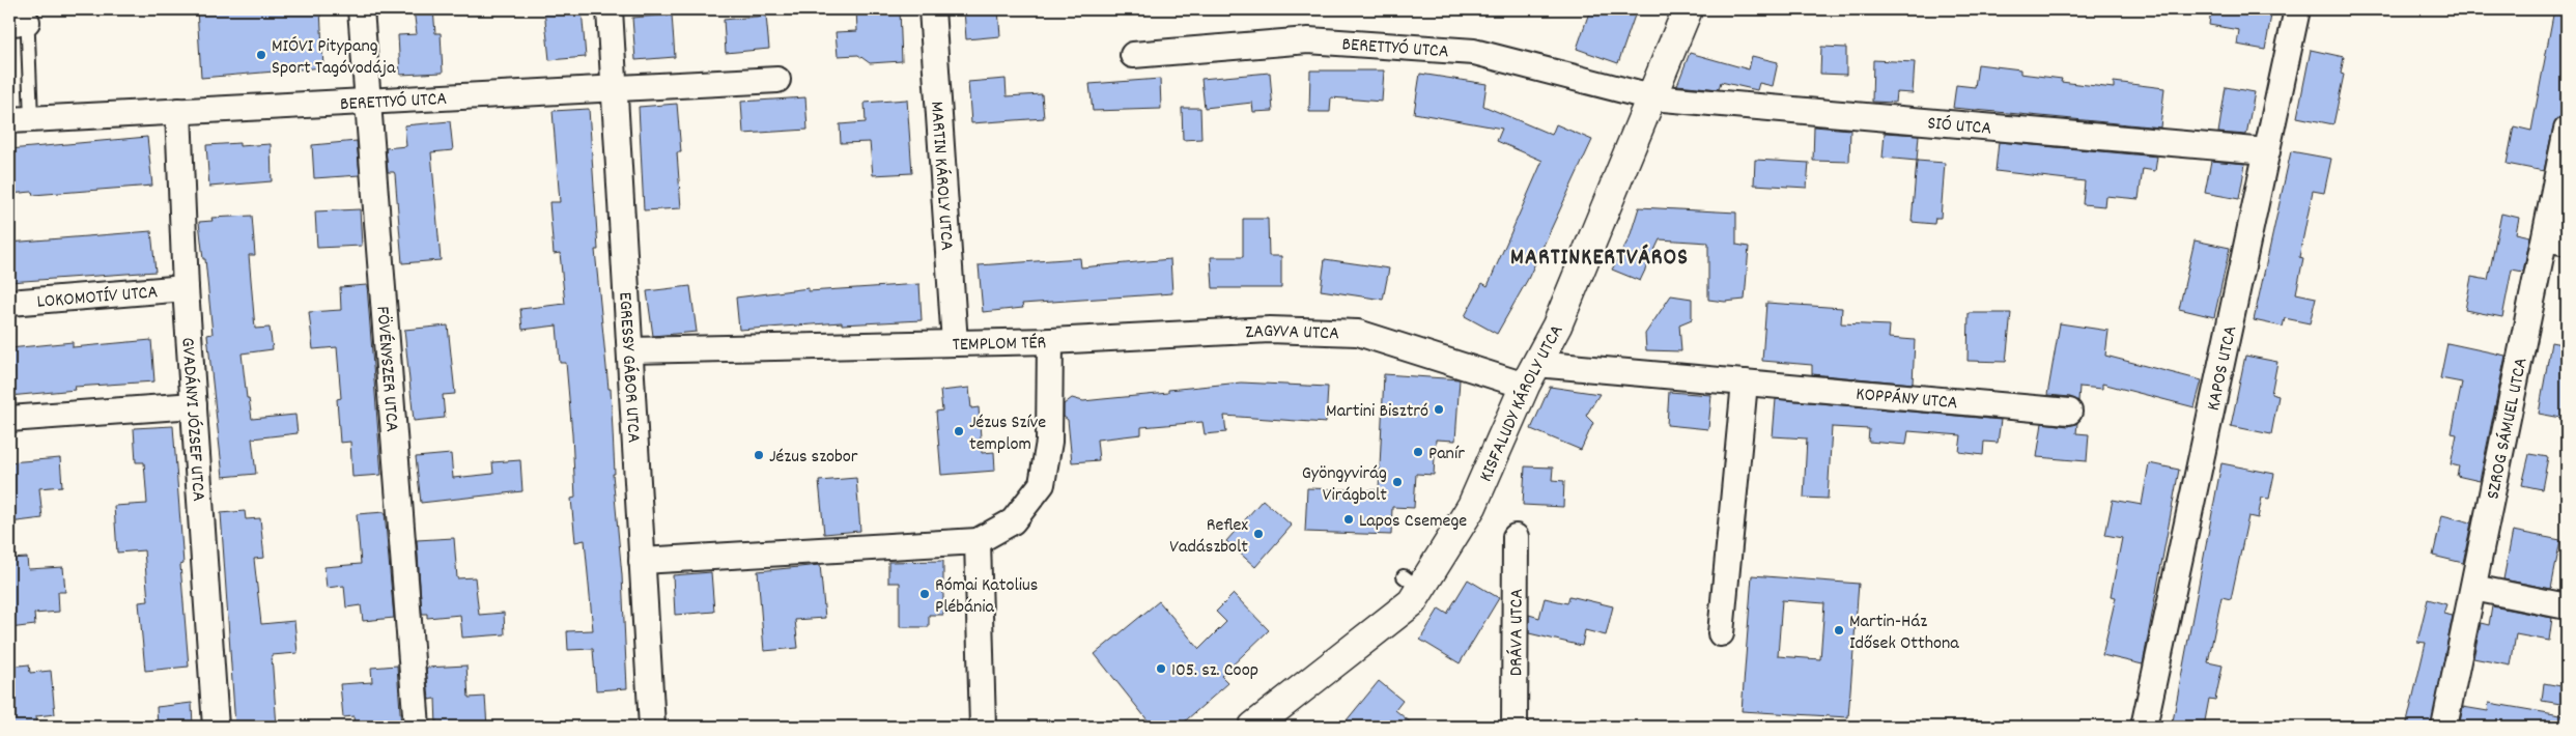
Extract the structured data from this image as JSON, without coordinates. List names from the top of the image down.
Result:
{
  "streets": {
    "main road": ["KISFALUDY KÁROLY UTCA"],
    "street": [
      "BERETTYÓ UTCA",
      "SIÓ UTCA",
      "MARTIN KÁROLY UTCA",
      "LOKOMOTÍV UTCA",
      "ZAGYVA UTCA",
      "TEMPLOM TÉR",
      "FÖVÉNYSZER UTCA",
      "EGRESSY GÁBOR UTCA",
      "KAPOS UTCA",
      "KOPPÁNY UTCA",
      "GVADÁNYI JÓZSEF UTCA",
      "SZROG SÁMUEL UTCA",
      "DRÁVA UTCA"
    ]
  },
  "crossings": [
    ["BERETTYÓ UTCA", "SIÓ UTCA"],
    ["BERETTYÓ UTCA", "FÖVÉNYSZER UTCA"],
    ["BERETTYÓ UTCA", "EGRESSY GÁBOR UTCA"],
    ["BERETTYÓ UTCA", "KISFALUDY KÁROLY UTCA"],
    ["BERETTYÓ UTCA", "GVADÁNYI JÓZSEF UTCA"],
    ["SIÓ UTCA", "KAPOS UTCA"],
    ["SIÓ UTCA", "KISFALUDY KÁROLY UTCA"],
    ["MARTIN KÁROLY UTCA", "TEMPLOM TÉR"],
    ["LOKOMOTÍV UTCA", "GVADÁNYI JÓZSEF UTCA"],
    ["ZAGYVA UTCA", "TEMPLOM TÉR"],
    ["ZAGYVA UTCA", "KOPPÁNY UTCA"],
    ["ZAGYVA UTCA", "KISFALUDY KÁROLY UTCA"],
    ["TEMPLOM TÉR", "EGRESSY GÁBOR UTCA"],
    ["KOPPÁNY UTCA", "KISFALUDY KÁROLY UTCA"]
  ],
  "districts": ["MARTINKERTVÁROS"],
  "places": [
    "MIÓVI Pitypang Sport Tagóvodája",
    "Martini Bisztró",
    "Jézus Szíve templom",
    "Panír",
    "Jézus szobor",
    "Gyöngyvirág Virágbolt",
    "Lapos Csemege",
    "Reflex Vadászbolt",
    "Római Katolius Plébánia",
    "Martin-Ház Idősek Otthona",
    "105. sz. Coop"
  ]
}
